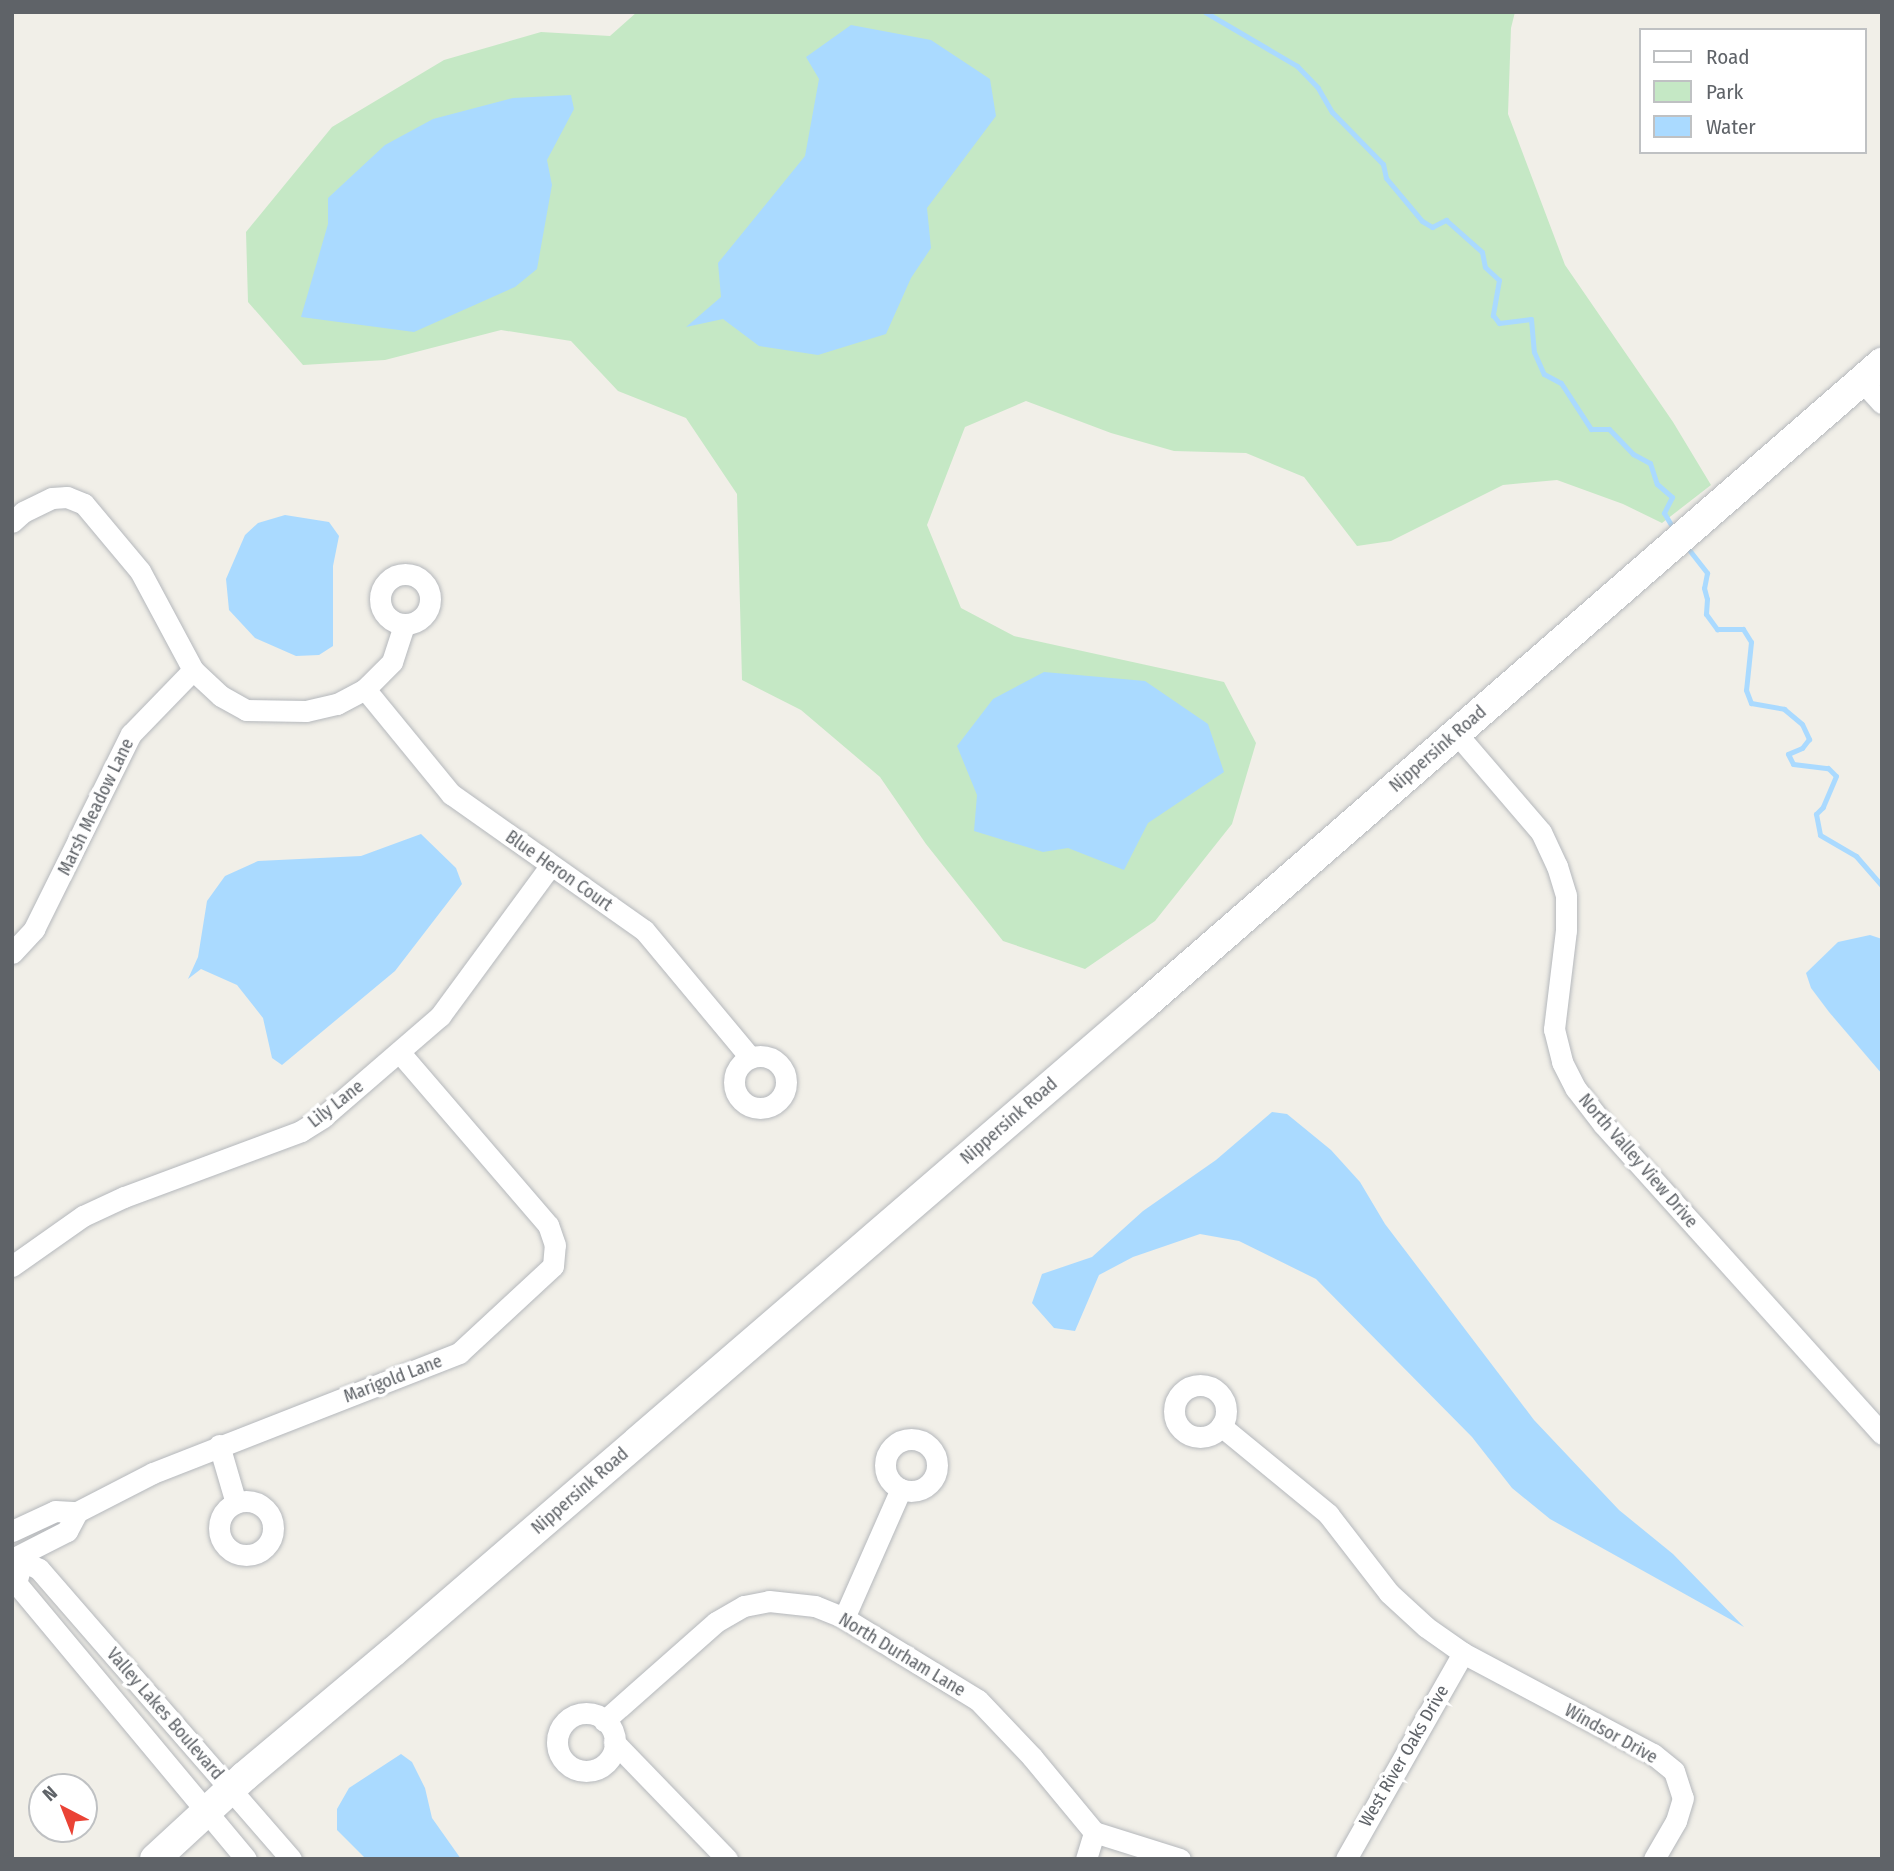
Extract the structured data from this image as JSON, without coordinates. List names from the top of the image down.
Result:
{
  "streets": {
    "street": [
      "Nippersink Road",
      "Marsh Meadow Lane",
      "Blue Heron Court",
      "Lily Lane",
      "North Valley View Drive",
      "Marigold Lane",
      "North Durham Lane",
      "Valley Lakes Boulevard",
      "Windsor Drive",
      "West River Oaks Drive"
    ]
  },
  "crossings": [
    ["Nippersink Road", "North Valley View Drive"],
    ["Nippersink Road", "Valley Lakes Boulevard"],
    ["Blue Heron Court", "Lily Lane"],
    ["Lily Lane", "Marigold Lane"],
    ["Marigold Lane", "Valley Lakes Boulevard"],
    ["Windsor Drive", "West River Oaks Drive"]
  ],
  "legend": ["Road", "Park", "Water"],
  "north": "top left"
}
